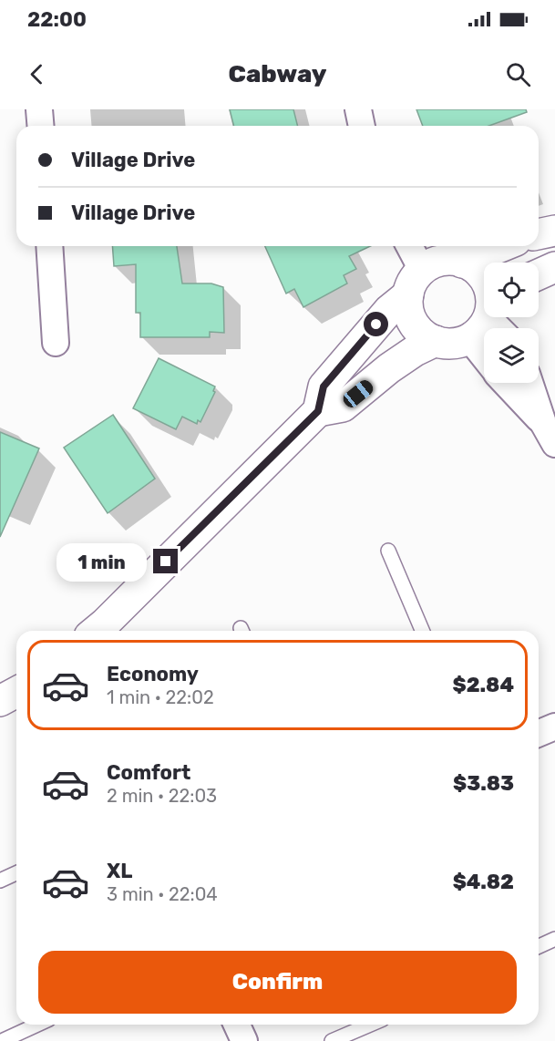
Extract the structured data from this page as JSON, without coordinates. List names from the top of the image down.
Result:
{
  "page": {
    "status": "22:00",
    "header": "Cabway",
    "banner": ["Village Drive", "Village Drive"],
    "bubble": "1 min",
    "list": [
      {
        "name": "Economy",
        "note": "1 min · 22:02",
        "value": "$2.84"
      },
      {
        "name": "Comfort",
        "note": "2 min · 22:03",
        "value": "$3.83"
      },
      {
        "name": "XL",
        "note": "3 min · 22:04",
        "value": "$4.82"
      }
    ],
    "buttons": "Confirm"
  }
}
